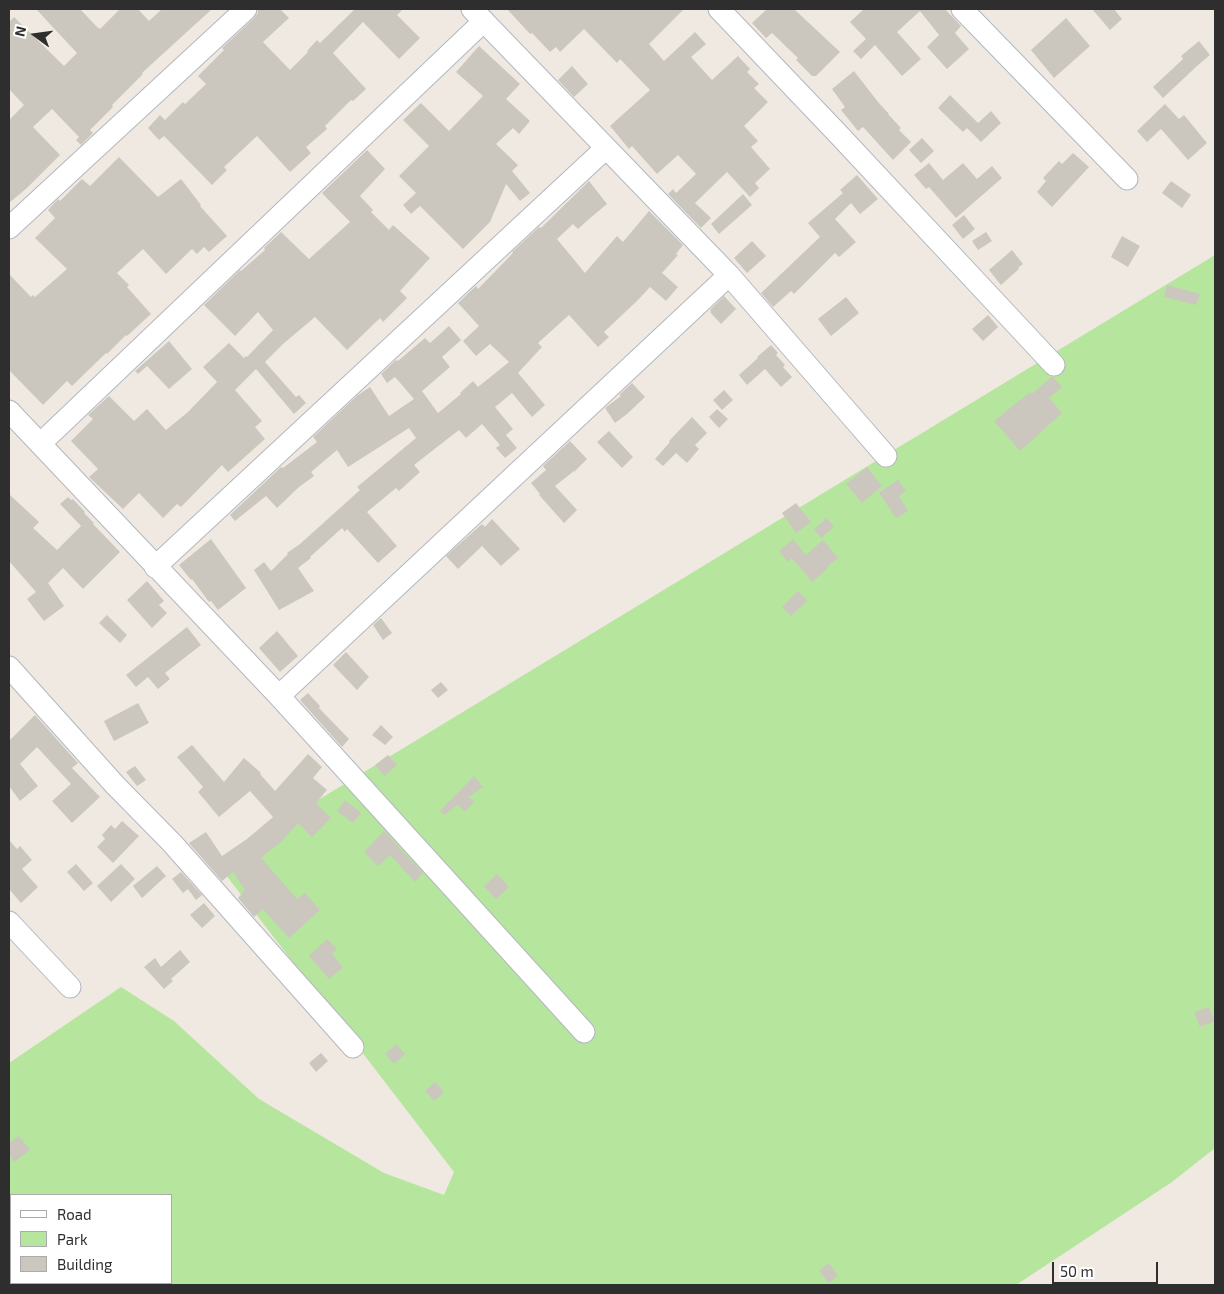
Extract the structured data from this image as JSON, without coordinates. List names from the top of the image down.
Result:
{
  "legend": ["Road", "Park", "Building"],
  "scale_bar": "50 m",
  "north": "left"
}
